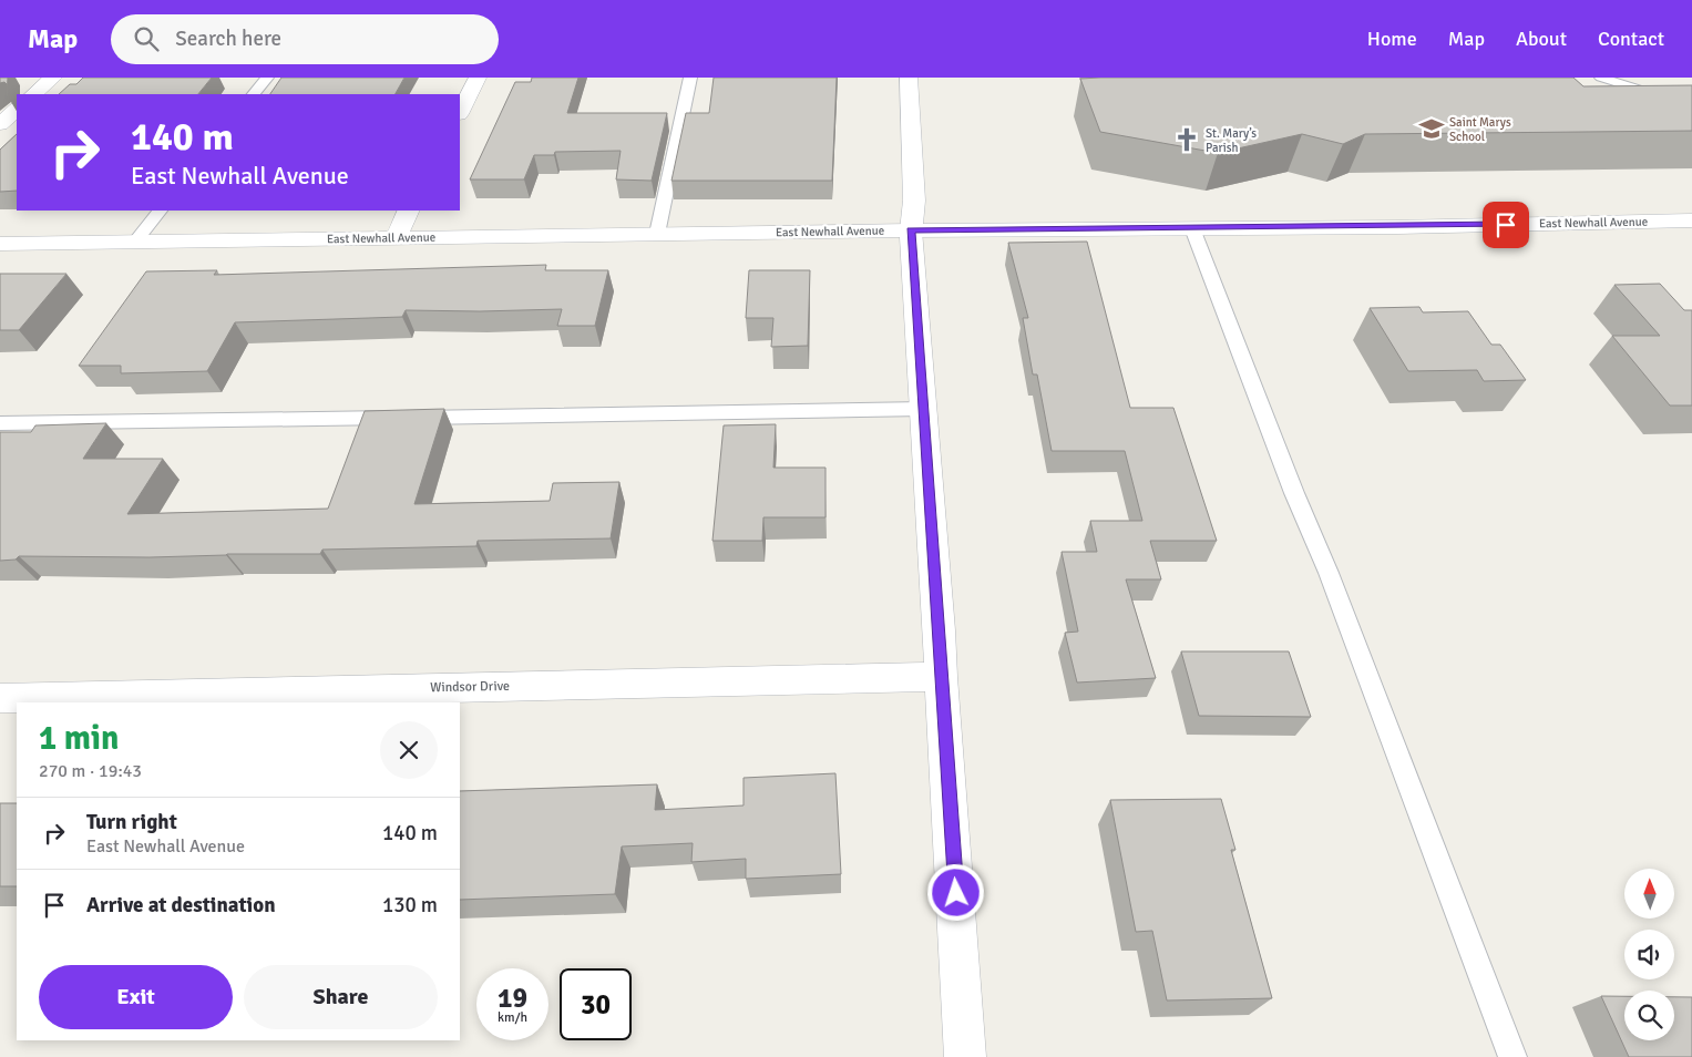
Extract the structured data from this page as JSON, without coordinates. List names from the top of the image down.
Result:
{
  "streets": {
    "street": ["East Newhall Avenue", "Windsor Drive"]
  },
  "places": {
    "school or university": ["Saint Marys School"],
    "church": ["St. Mary’s Parish"]
  },
  "north": "top",
  "page": {
    "header": "Map",
    "search": "Search here",
    "nav": [
      "Home",
      "Map",
      "About",
      "Contact"
    ],
    "turn": ["140 m", "East Newhall Avenue"],
    "heading": ["1 min", "270 m · 19:43"],
    "list": [
      {
        "name": "Turn right",
        "note": "East Newhall Avenue",
        "value": "140 m"
      },
      {
        "name": "Arrive at destination",
        "value": "130 m"
      }
    ],
    "buttons": ["Exit", "Share"],
    "speed": "19 km/h",
    "limit": "30"
  }
}
